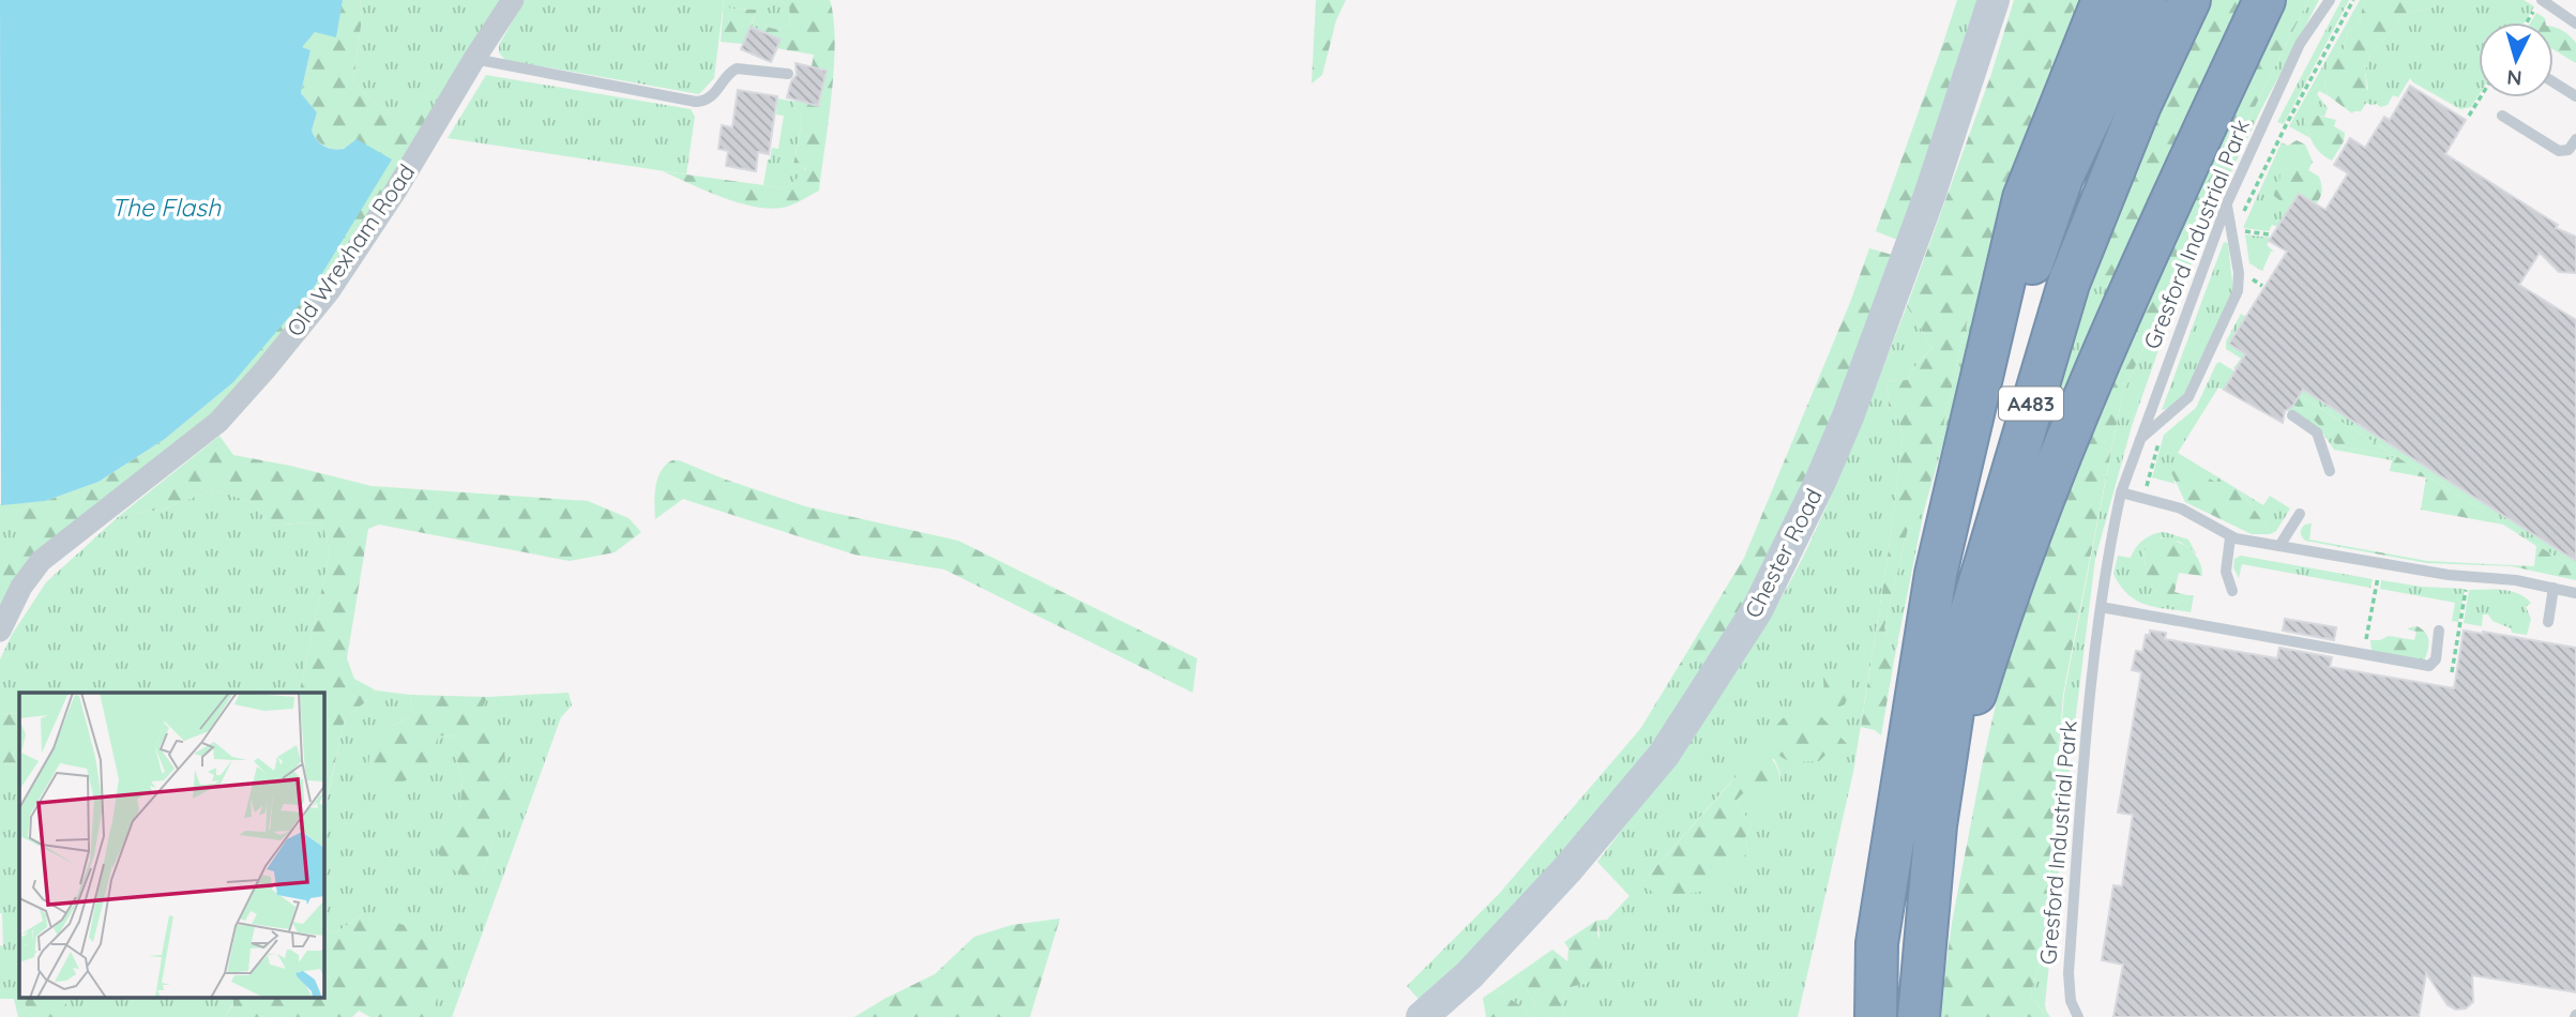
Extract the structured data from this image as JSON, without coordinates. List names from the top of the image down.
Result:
{
  "streets": {
    "highway": ["A483"],
    "main road": ["Chester Road"],
    "street": ["Old Wrexham Road"],
    "lane": ["Gresford Industrial Park"]
  },
  "water": ["The Flash"],
  "north": "bottom"
}
